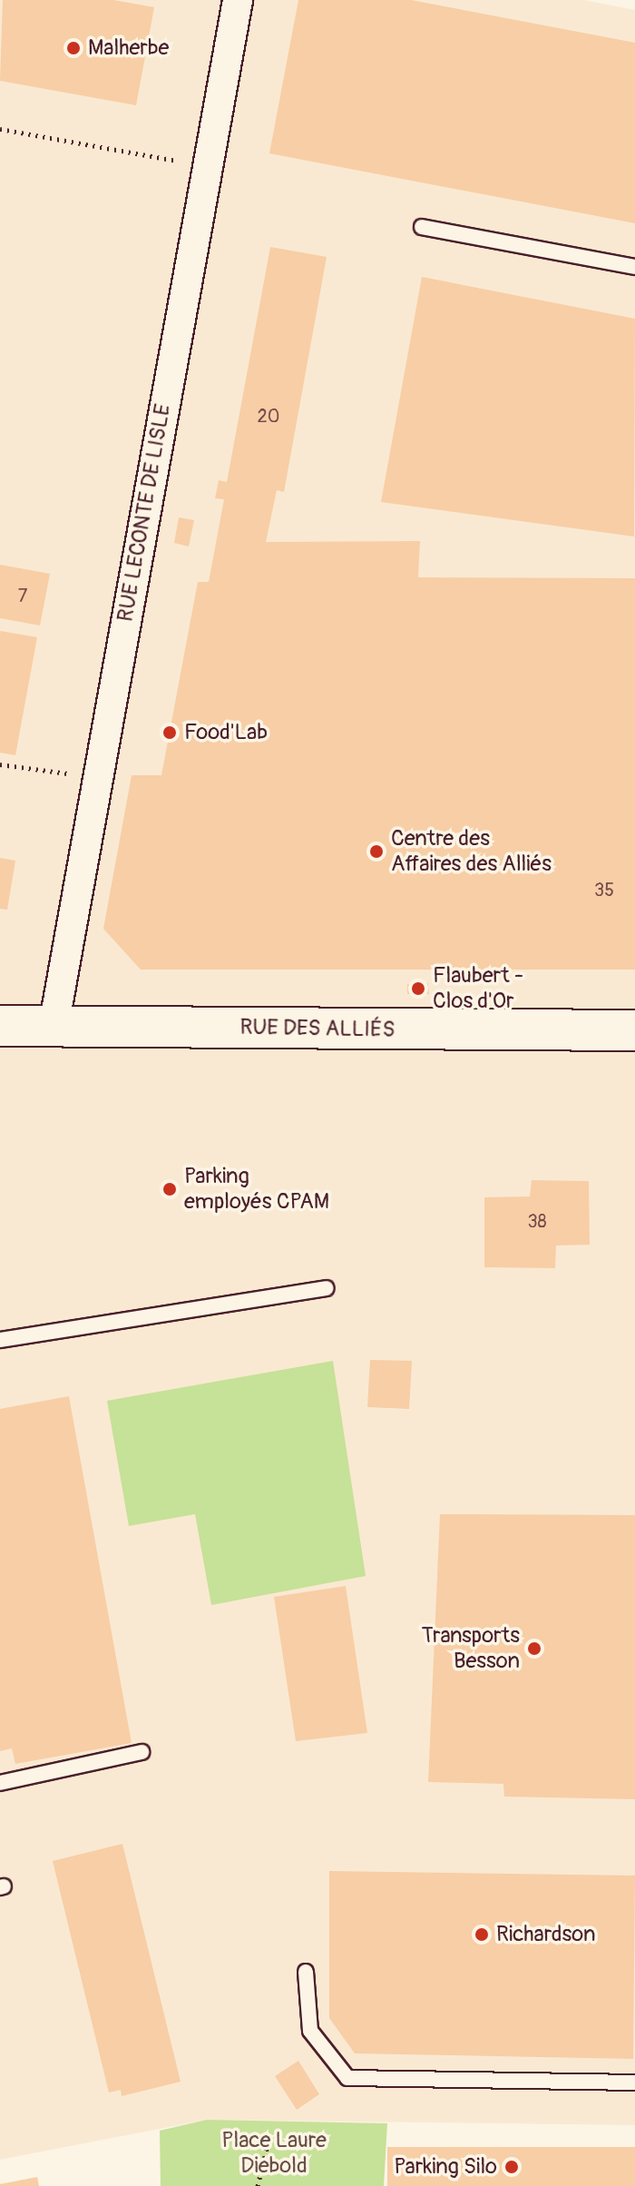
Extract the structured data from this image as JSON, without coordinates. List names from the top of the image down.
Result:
{
  "streets": {
    "main road": ["RUE DES ALLIÉS"],
    "street": ["RUE LECONTE DE LISLE"]
  },
  "crossings": [
    ["RUE LECONTE DE LISLE", "RUE DES ALLIÉS"]
  ],
  "parks": ["Place Laure Diebold"],
  "places": [
    "Malherbe",
    "Food'Lab",
    "Centre des Affaires des Alliés",
    "Flaubert - Clos d'Or",
    "Parking employés CPAM",
    "Transports Besson",
    "Richardson",
    "Parking Silo"
  ],
  "house_numbers": [
    "20",
    "7",
    "35",
    "38"
  ]
}
